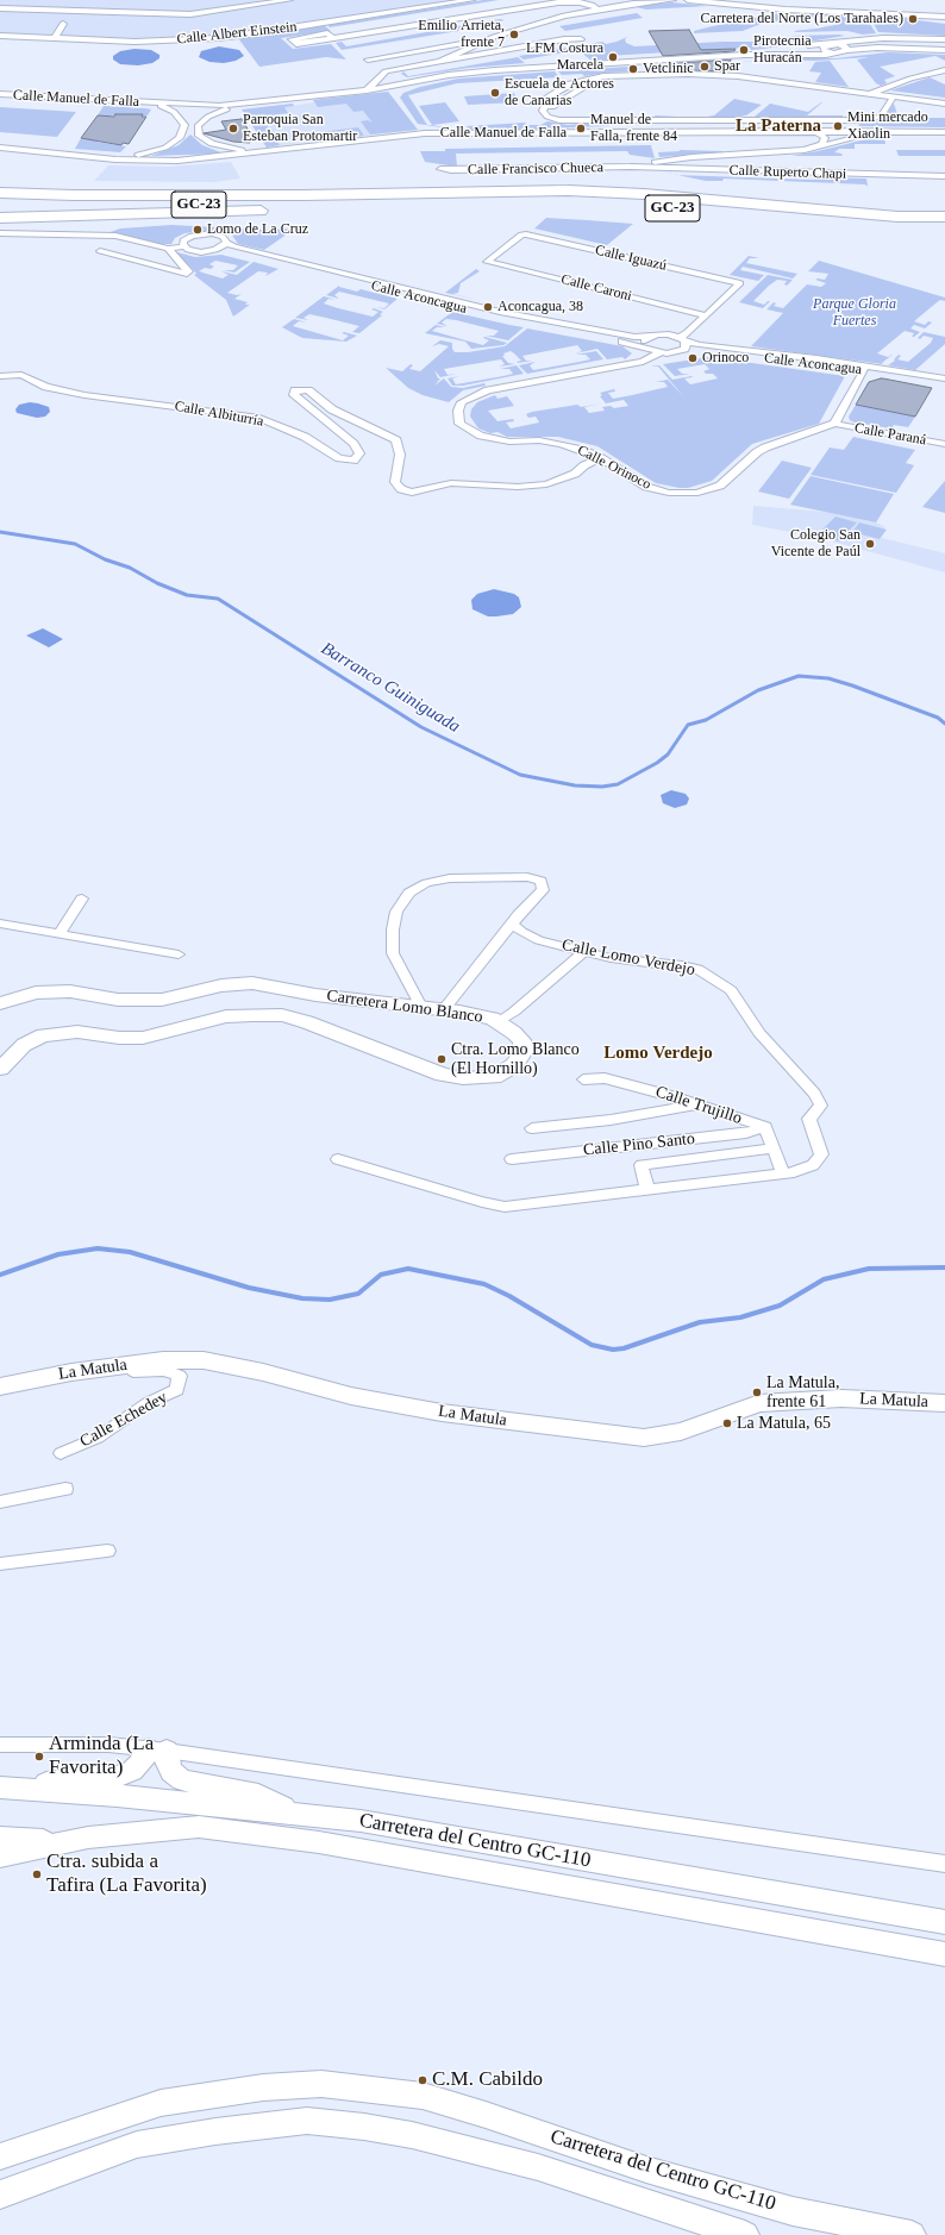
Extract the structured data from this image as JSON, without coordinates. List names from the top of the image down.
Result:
{
  "streets": {
    "highway": ["GC-23"],
    "main road": ["Carretera Lomo Blanco", "La Matula", "Carretera del Centro GC-110"],
    "street": [
      "Calle Albert Einstein",
      "Calle Manuel de Falla",
      "Calle Francisco Chueca",
      "Calle Ruperto Chapi",
      "Calle Iguazú",
      "Calle Caroni",
      "Calle Aconcagua",
      "Calle Albiturría",
      "Calle Paraná",
      "Calle Orinoco",
      "Calle Lomo Verdejo",
      "Calle Trujillo",
      "Calle Pino Santo",
      "Calle Echedey"
    ]
  },
  "crossings": [
    ["Calle Francisco Chueca", "Calle Ruperto Chapi"],
    ["Calle Iguazú", "Calle Caroni"],
    ["Calle Aconcagua", "Calle Orinoco"],
    ["Calle Albiturría", "Calle Orinoco"],
    ["Calle Paraná", "Calle Orinoco"],
    ["Calle Trujillo", "Calle Pino Santo"],
    ["La Matula", "Calle Echedey"]
  ],
  "districts": ["La Paterna", "Lomo Verdejo"],
  "water": ["Barranco Guiniguada"],
  "parks": ["Parque Gloria Fuertes"],
  "places": [
    "Carretera del Norte (Los Tarahales)",
    "Emilio Arrieta, frente 7",
    "Pirotecnia Huracán",
    "LFM Costura Marcela",
    "Spar",
    "Vetclinic",
    "Escuela de Actores de Canarias",
    "Mini mercado Xiaolin",
    "Parroquia San Esteban Protomartir",
    "Manuel de Falla, frente 84",
    "Lomo de La Cruz",
    "Aconcagua, 38",
    "Orinoco",
    "Colegio San Vicente de Paúl",
    "Ctra. Lomo Blanco (El Hornillo)",
    "La Matula, frente 61",
    "La Matula, 65",
    "Arminda (La Favorita)",
    "Ctra. subida a Tafira (La Favorita)",
    "C.M. Cabildo"
  ]
}
